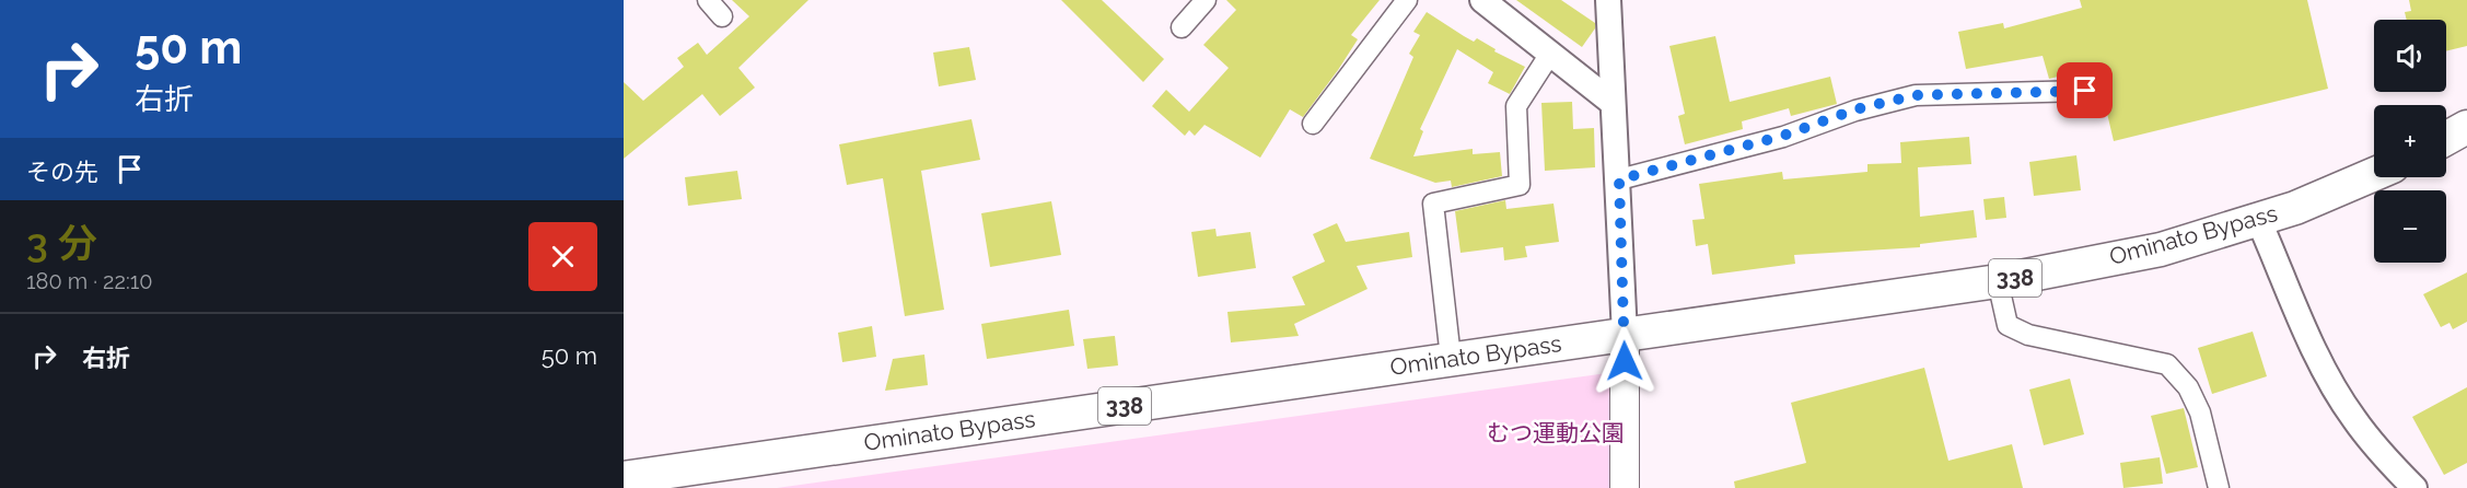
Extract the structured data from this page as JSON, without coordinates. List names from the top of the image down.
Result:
{
  "streets": {
    "highway": ["Ominato Bypass", "338"]
  },
  "parks": ["むつ運動公園"],
  "page": {
    "turn": ["50 m", "右折"],
    "map_buttons": ["+", "−"],
    "then": "その先",
    "heading": ["3 分", "180 m · 22:10"],
    "list": [
      {
        "name": "右折",
        "value": "50 m"
      }
    ]
  }
}
